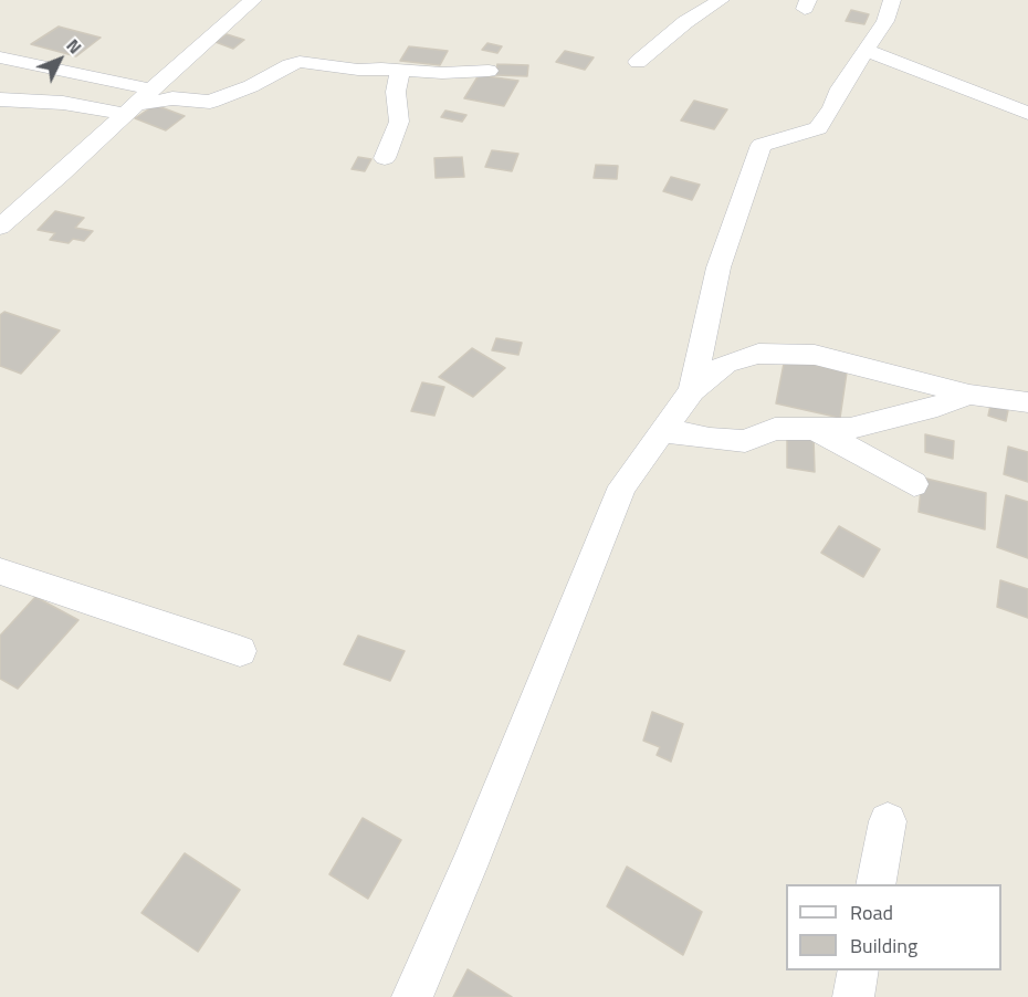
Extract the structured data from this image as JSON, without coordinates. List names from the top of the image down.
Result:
{
  "legend": ["Road", "Building"],
  "north": "top right"
}
